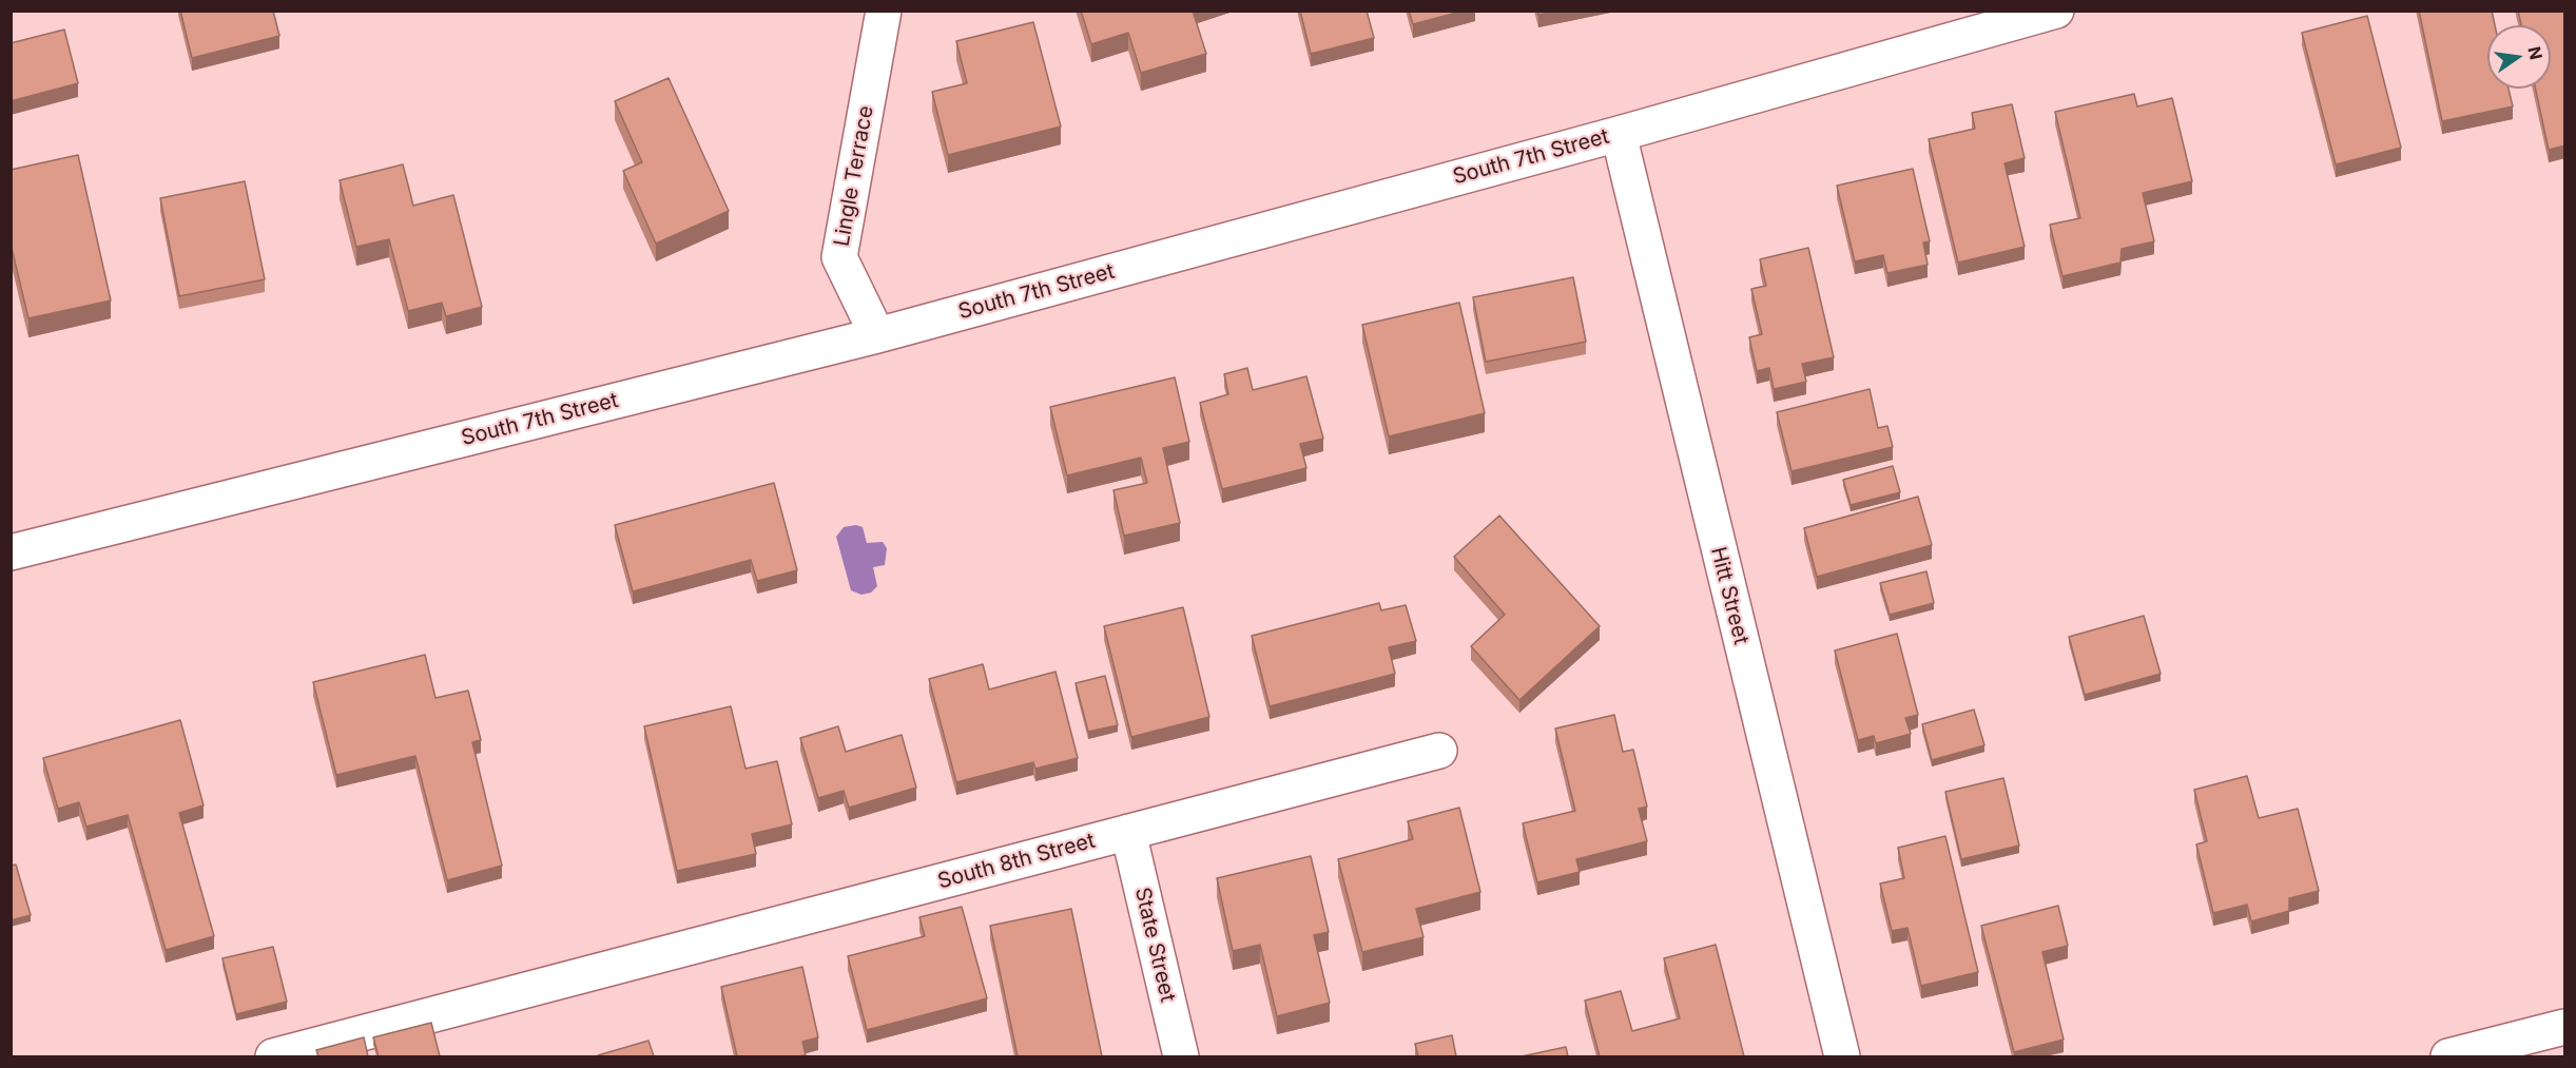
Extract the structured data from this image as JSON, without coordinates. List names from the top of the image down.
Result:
{
  "streets": {
    "street": [
      "South 7th Street",
      "Lingle Terrace",
      "Hitt Street",
      "South 8th Street",
      "State Street"
    ]
  },
  "crossings": [
    ["South 7th Street", "Lingle Terrace"],
    ["South 7th Street", "Hitt Street"],
    ["South 8th Street", "State Street"]
  ],
  "north": "right"
}
